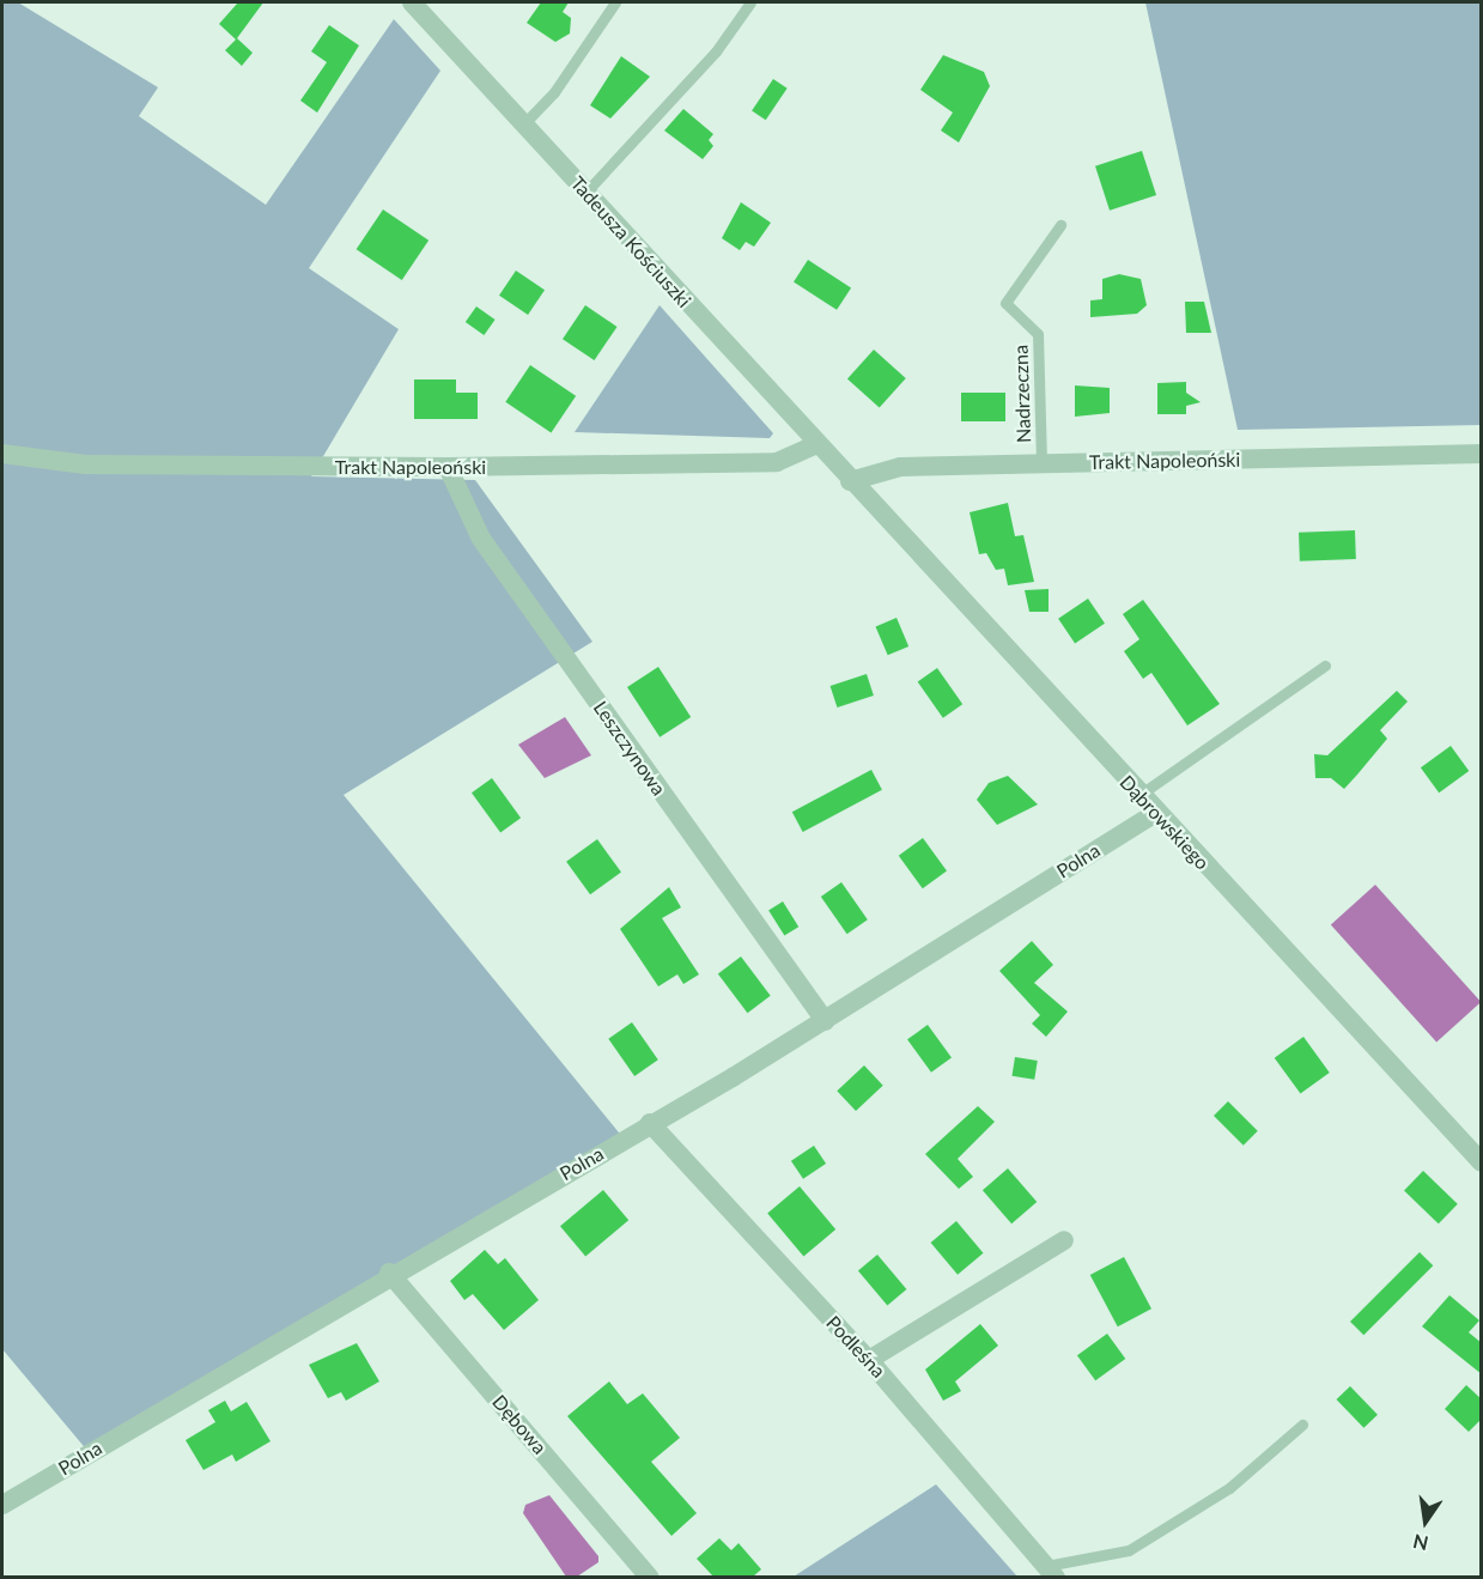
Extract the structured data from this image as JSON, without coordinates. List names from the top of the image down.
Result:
{
  "streets": {
    "street": [
      "Tadeusza Kościuszki",
      "Trakt Napoleoński",
      "Leszczynowa",
      "Dąbrowskiego",
      "Polna",
      "Podleśna",
      "Dębowa"
    ],
    "lane": ["Nadrzeczna"]
  },
  "crossings": [
    ["Tadeusza Kościuszki", "Trakt Napoleoński"],
    ["Tadeusza Kościuszki", "Dąbrowskiego"],
    ["Nadrzeczna", "Trakt Napoleoński"],
    ["Trakt Napoleoński", "Leszczynowa"],
    ["Trakt Napoleoński", "Dąbrowskiego"],
    ["Leszczynowa", "Polna"],
    ["Dąbrowskiego", "Polna"],
    ["Polna", "Podleśna"],
    ["Polna", "Dębowa"]
  ],
  "north": "bottom"
}
